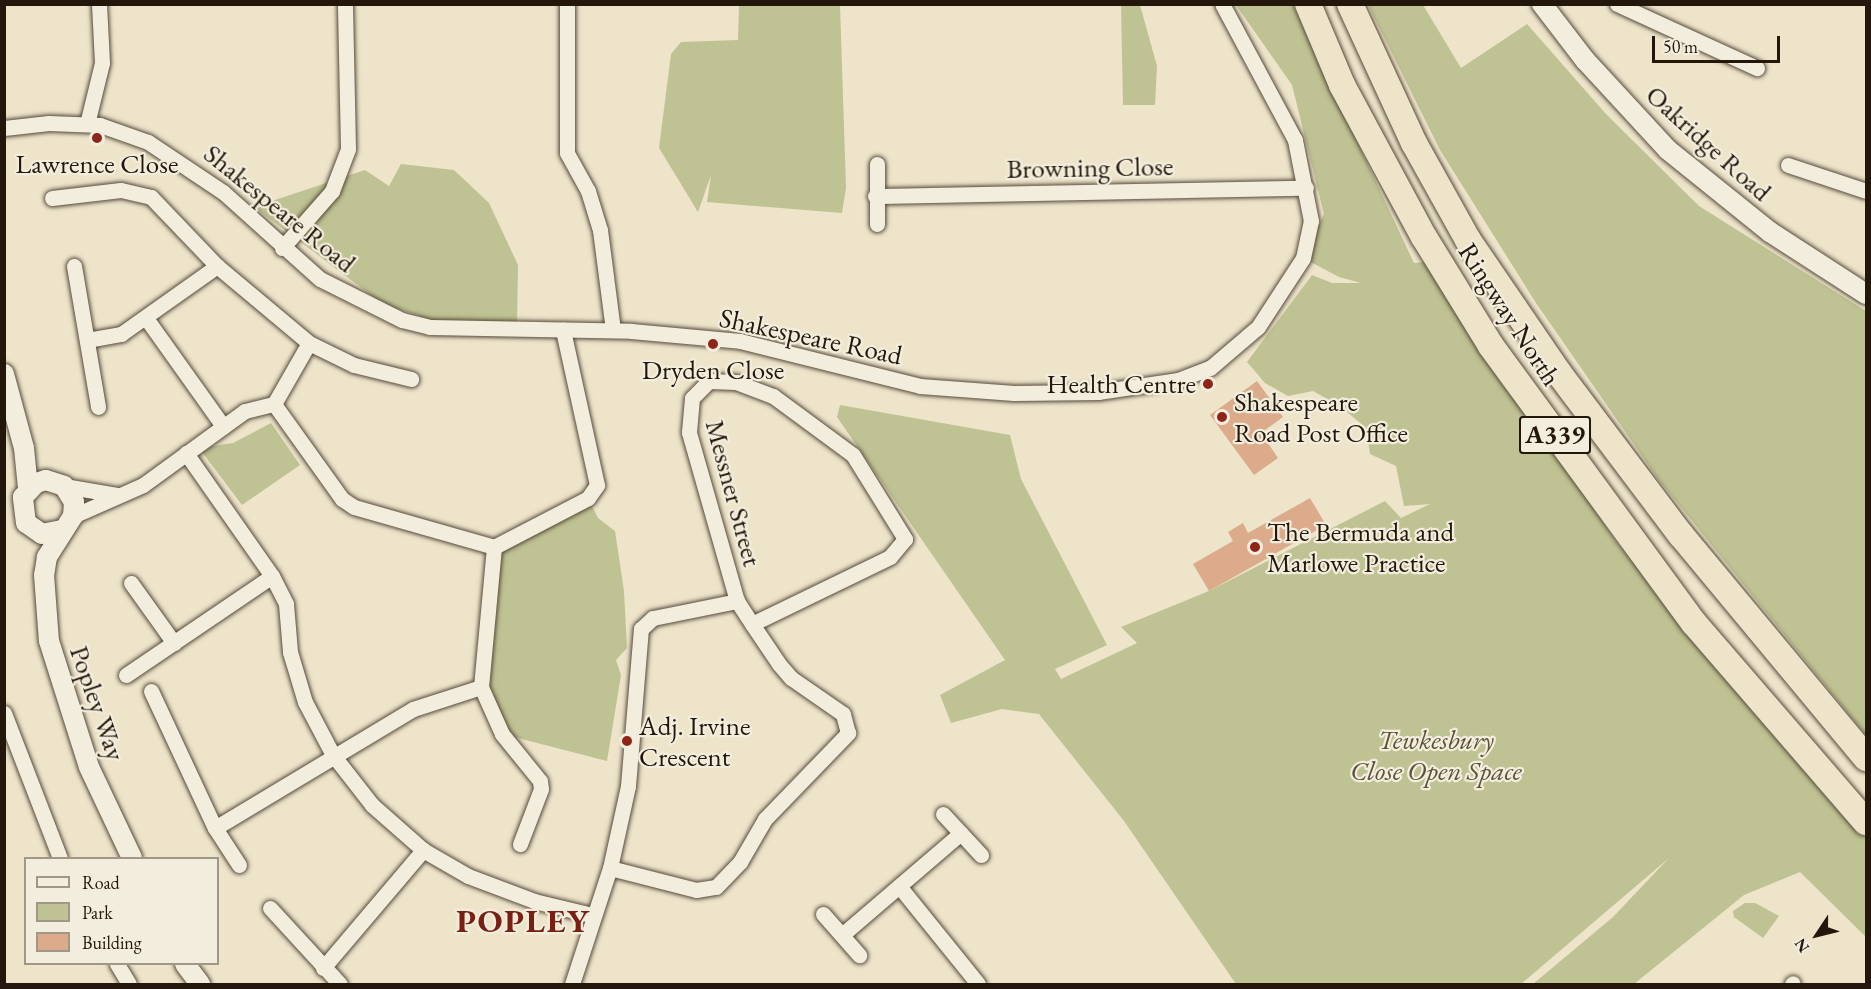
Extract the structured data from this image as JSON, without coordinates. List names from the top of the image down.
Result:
{
  "streets": {
    "highway": ["Ringway North", "A339"],
    "street": [
      "Oakridge Road",
      "Browning Close",
      "Shakespeare Road",
      "Messner Street",
      "Popley Way"
    ]
  },
  "crossings": [
    ["Browning Close", "Shakespeare Road"]
  ],
  "districts": ["POPLEY"],
  "parks": ["Tewkesbury Close Open Space"],
  "places": [
    "Lawrence Close",
    "Dryden Close",
    "Health Centre",
    "Shakespeare Road Post Office",
    "The Bermuda and Marlowe Practice",
    "Adj. Irvine Crescent"
  ],
  "legend": ["Road", "Park", "Building"],
  "scale_bar": "50 m",
  "north": "bottom left"
}
